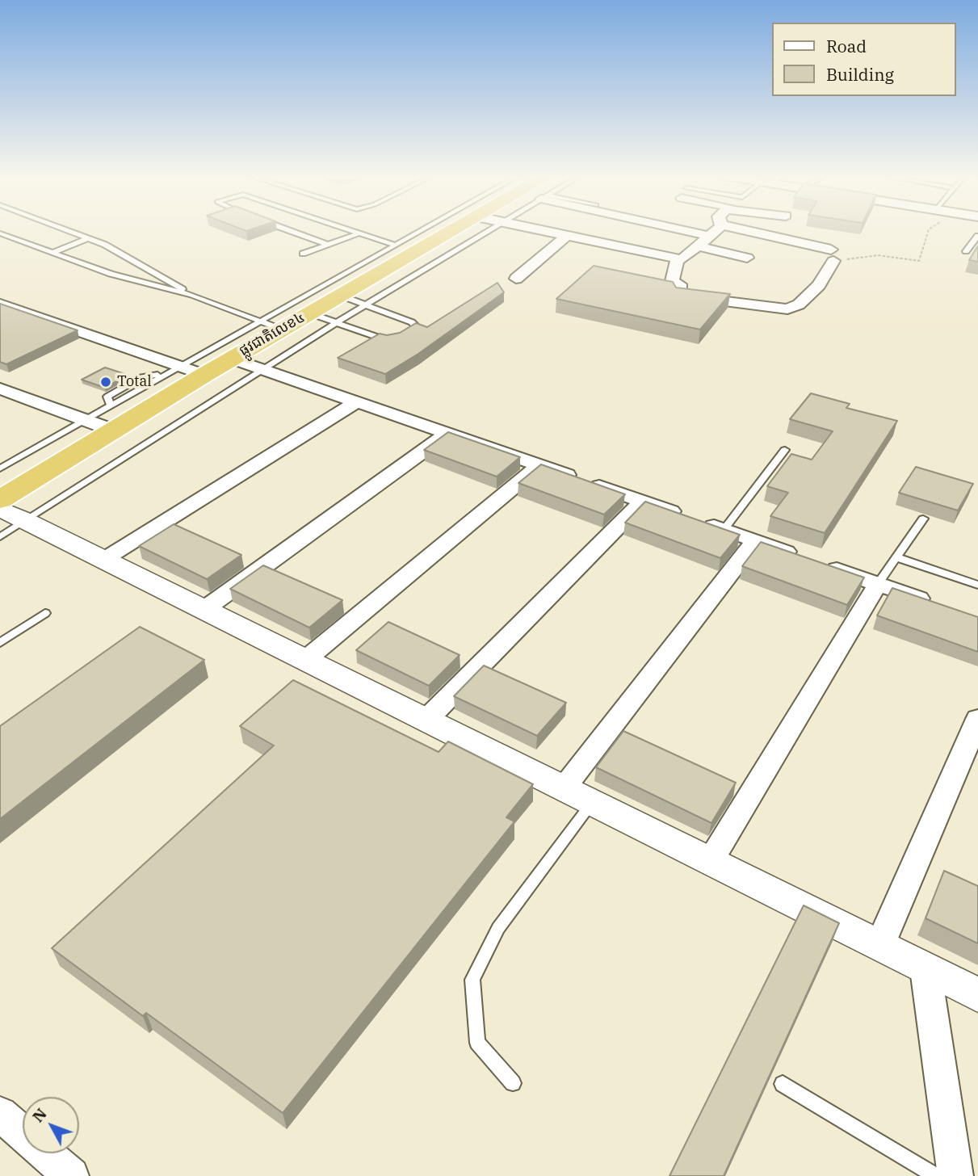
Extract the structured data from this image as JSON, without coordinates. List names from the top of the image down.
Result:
{
  "streets": {
    "highway": ["ផ្លូវជាតិលេខ៤"]
  },
  "places": ["Total"],
  "legend": ["Road", "Building"],
  "north": "top left"
}
